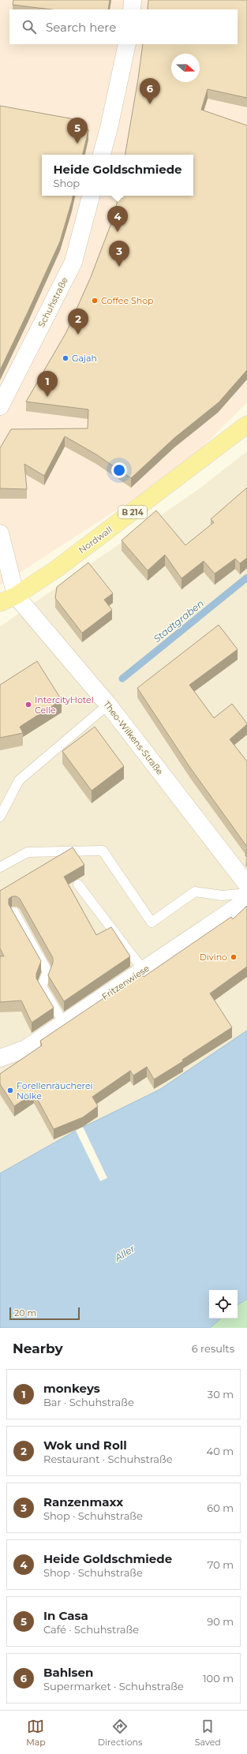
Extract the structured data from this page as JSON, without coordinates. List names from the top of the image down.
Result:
{
  "streets": {
    "main road": ["B 214", "Nordwall"],
    "street": ["Schuhstraße", "Theo-Wilkens-Straße", "Fritzenwiese"]
  },
  "crossings": [
    ["Nordwall", "Theo-Wilkens-Straße"]
  ],
  "water": ["Stadtgraben", "Aller"],
  "places": [
    "Coffee Shop",
    "Gajah",
    "IntercityHotel Celle",
    "Divino",
    "Forellenräucherei Nölke"
  ],
  "scale_bar": "20 m",
  "north": "right",
  "page": {
    "search": "Search here",
    "pins": [
      "6",
      "5",
      "4",
      "3",
      "2",
      "1"
    ],
    "popup": ["Heide Goldschmiede", "Shop"],
    "scale": "20 m",
    "heading": ["Nearby", "6 results"],
    "list": [
      {
        "mark": "1",
        "name": "monkeys",
        "note": "Bar · Schuhstraße",
        "value": "30 m"
      },
      {
        "mark": "2",
        "name": "Wok und Roll",
        "note": "Restaurant · Schuhstraße",
        "value": "40 m"
      },
      {
        "mark": "3",
        "name": "Ranzenmaxx",
        "note": "Shop · Schuhstraße",
        "value": "60 m"
      },
      {
        "mark": "4",
        "name": "Heide Goldschmiede",
        "note": "Shop · Schuhstraße",
        "value": "70 m"
      },
      {
        "mark": "5",
        "name": "In Casa",
        "note": "Café · Schuhstraße",
        "value": "90 m"
      },
      {
        "mark": "6",
        "name": "Bahlsen",
        "note": "Supermarket · Schuhstraße",
        "value": "100 m"
      }
    ],
    "nav": ["Map", "Directions", "Saved"]
  }
}
